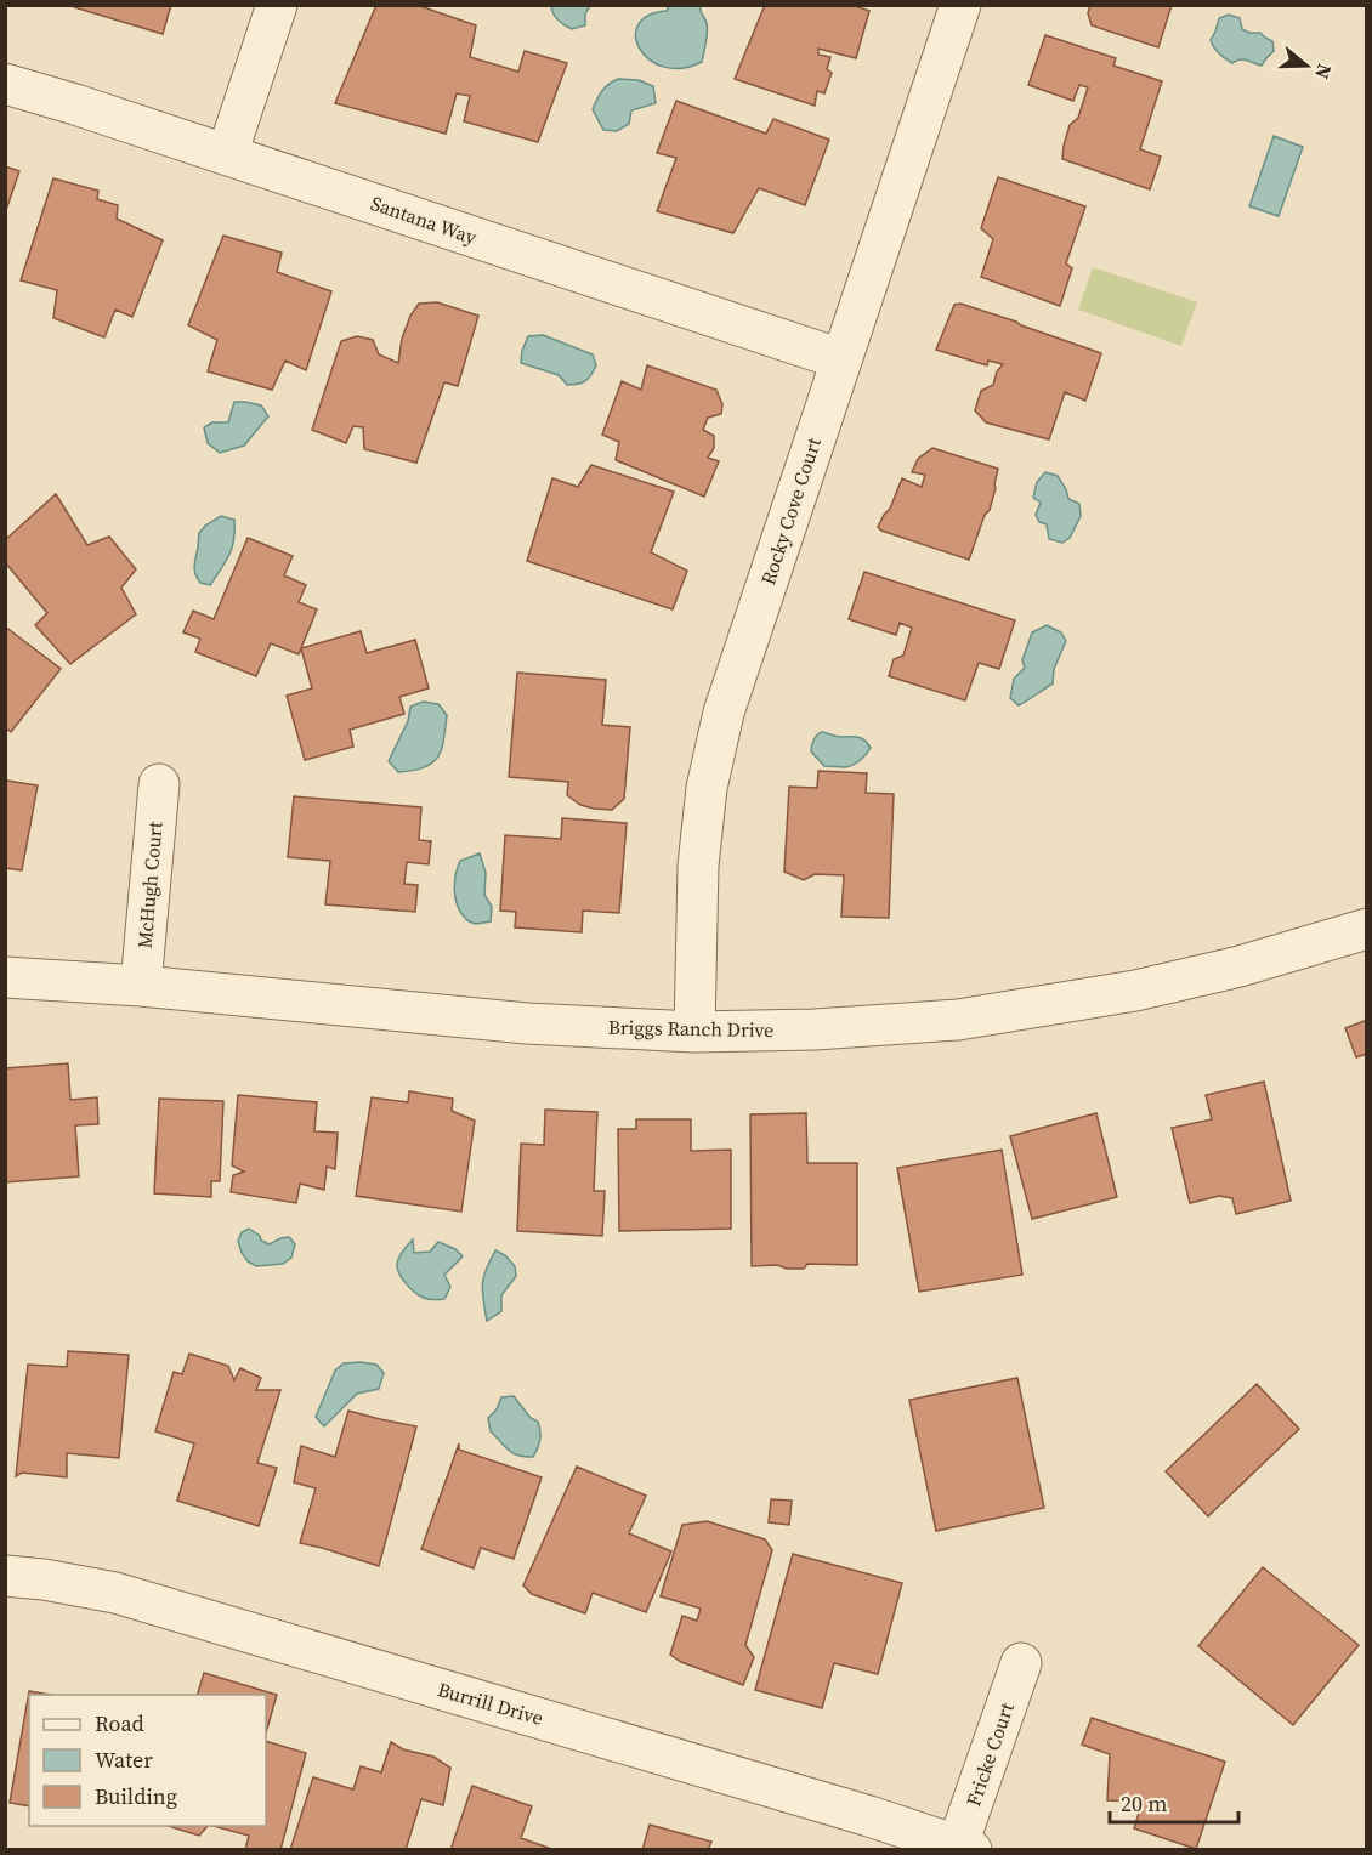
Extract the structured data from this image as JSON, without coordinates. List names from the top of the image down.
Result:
{
  "streets": {
    "street": [
      "Santana Way",
      "Rocky Cove Court",
      "McHugh Court",
      "Briggs Ranch Drive",
      "Burrill Drive",
      "Fricke Court"
    ]
  },
  "crossings": [
    ["Santana Way", "Rocky Cove Court"],
    ["Rocky Cove Court", "Briggs Ranch Drive"],
    ["McHugh Court", "Briggs Ranch Drive"],
    ["Burrill Drive", "Fricke Court"]
  ],
  "legend": ["Road", "Water", "Building"],
  "scale_bar": "20 m",
  "north": "right"
}
